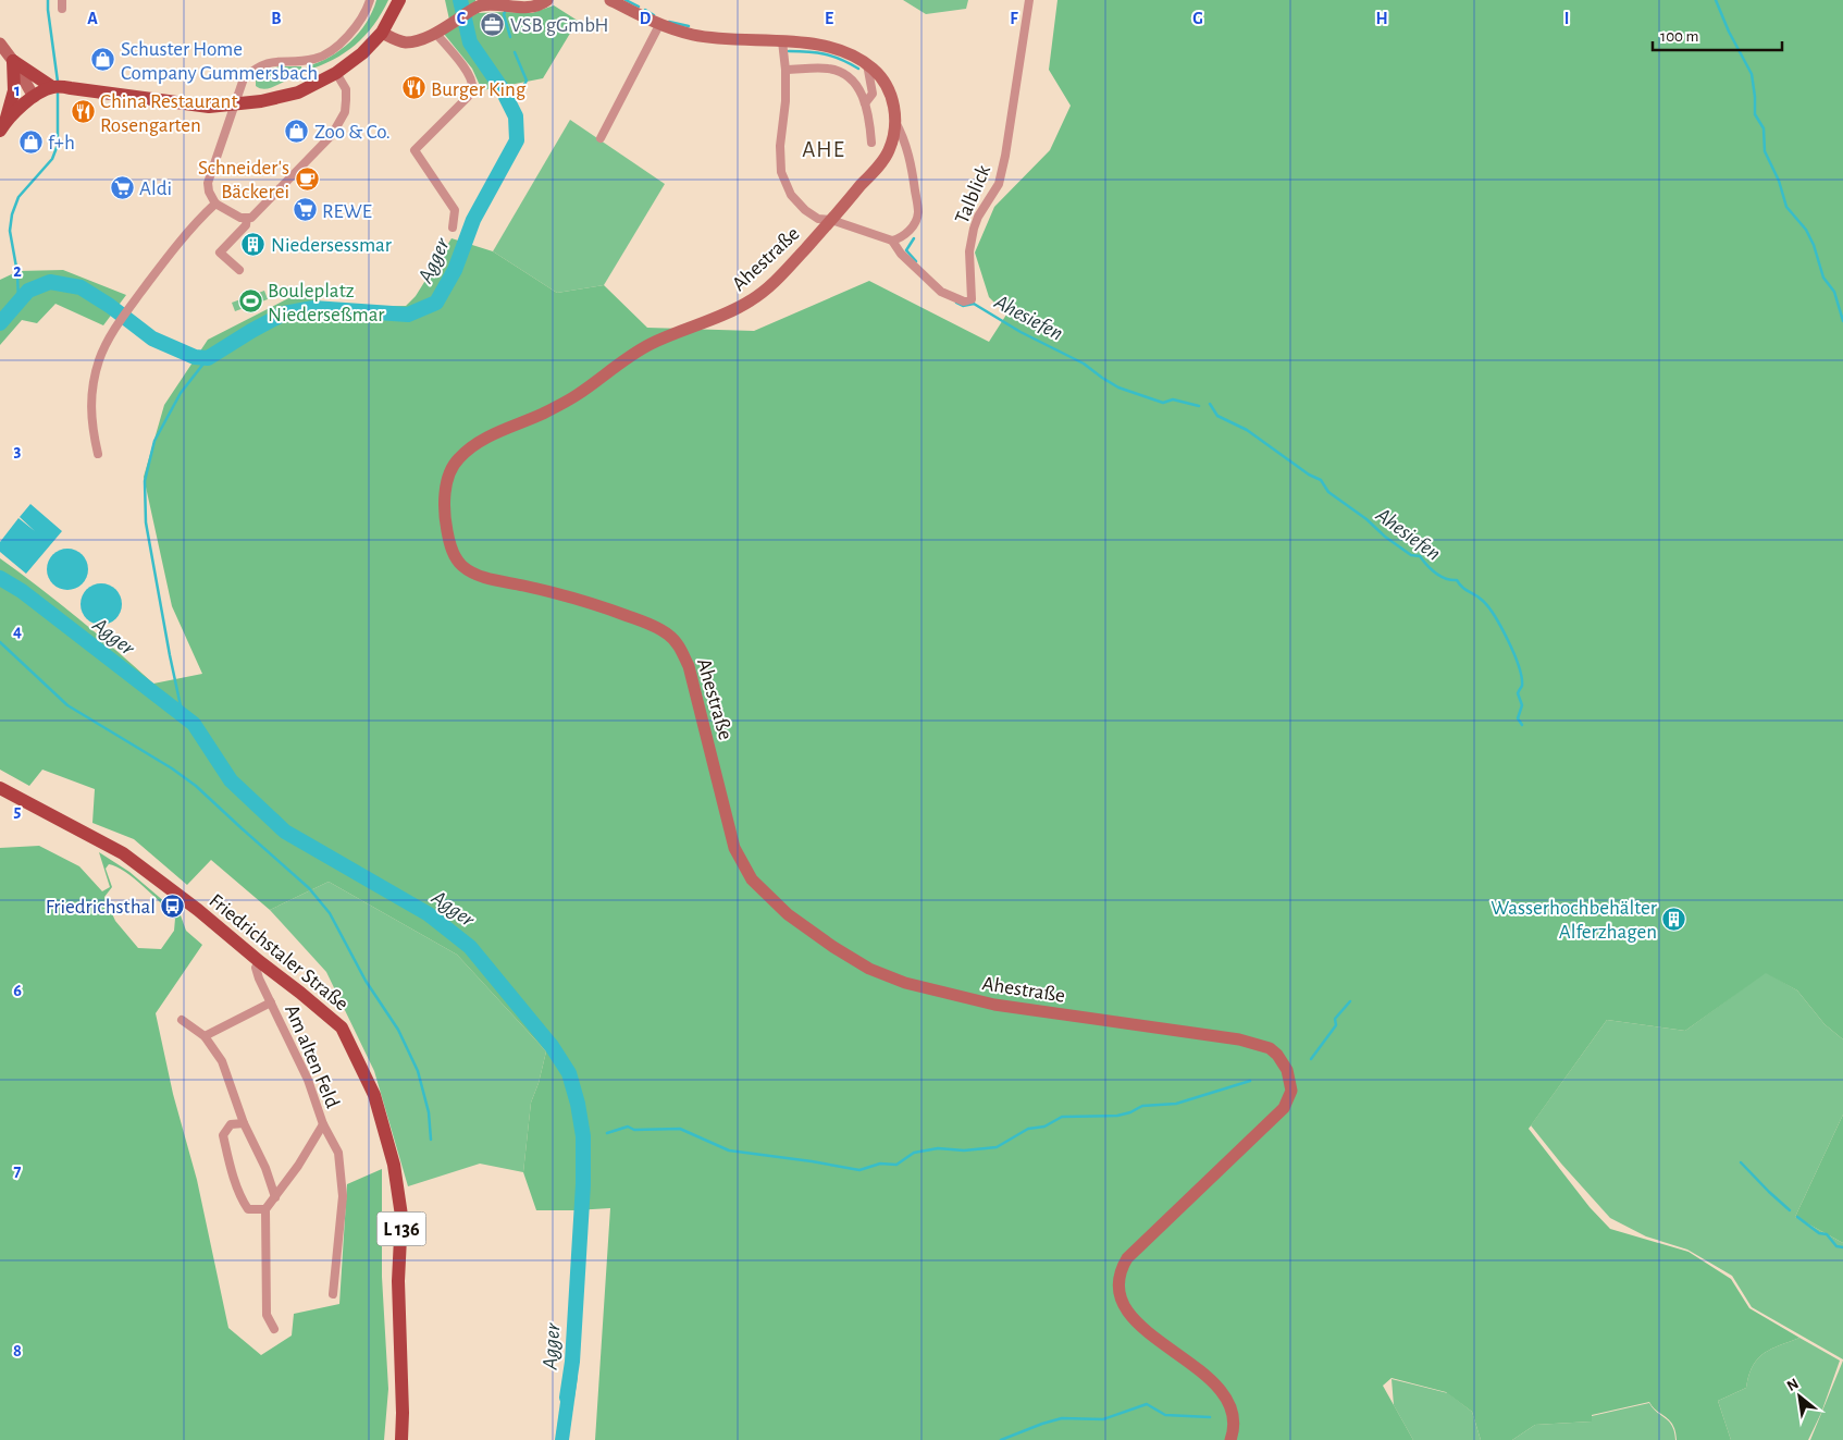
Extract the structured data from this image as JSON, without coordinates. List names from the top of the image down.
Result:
{
  "streets": {
    "main road": ["Ahestraße", "Friedrichstaler Straße", "L 136"],
    "street": ["Talblick", "Am alten Feld"]
  },
  "crossings": [
    ["Talblick", "Ahestraße"],
    ["Friedrichstaler Straße", "Am alten Feld"]
  ],
  "districts": ["AHE"],
  "water": ["Agger", "Ahesiefen"],
  "places": {
    "office": ["VSB gGmbH"],
    "shop": ["Schuster Home Company Gummersbach", "Zoo & Co.", "f+h"],
    "restaurant": ["Burger King", "China Restaurant Rosengarten"],
    "cafe": ["Schneider's Bäckerei"],
    "supermarket": ["Aldi", "REWE"],
    "building": ["Niedersessmar", "Wasserhochbehälter Alferzhagen"],
    "sports": ["Bouleplatz Niederseßmar"],
    "bus stop": ["Friedrichsthal"]
  },
  "scale_bar": "100 m",
  "north": "top left",
  "grid": {
    "columns": [
      "A",
      "B",
      "C",
      "D",
      "E",
      "F",
      "G",
      "H",
      "I"
    ],
    "rows": [
      "1",
      "2",
      "3",
      "4",
      "5",
      "6",
      "7",
      "8"
    ]
  }
}
